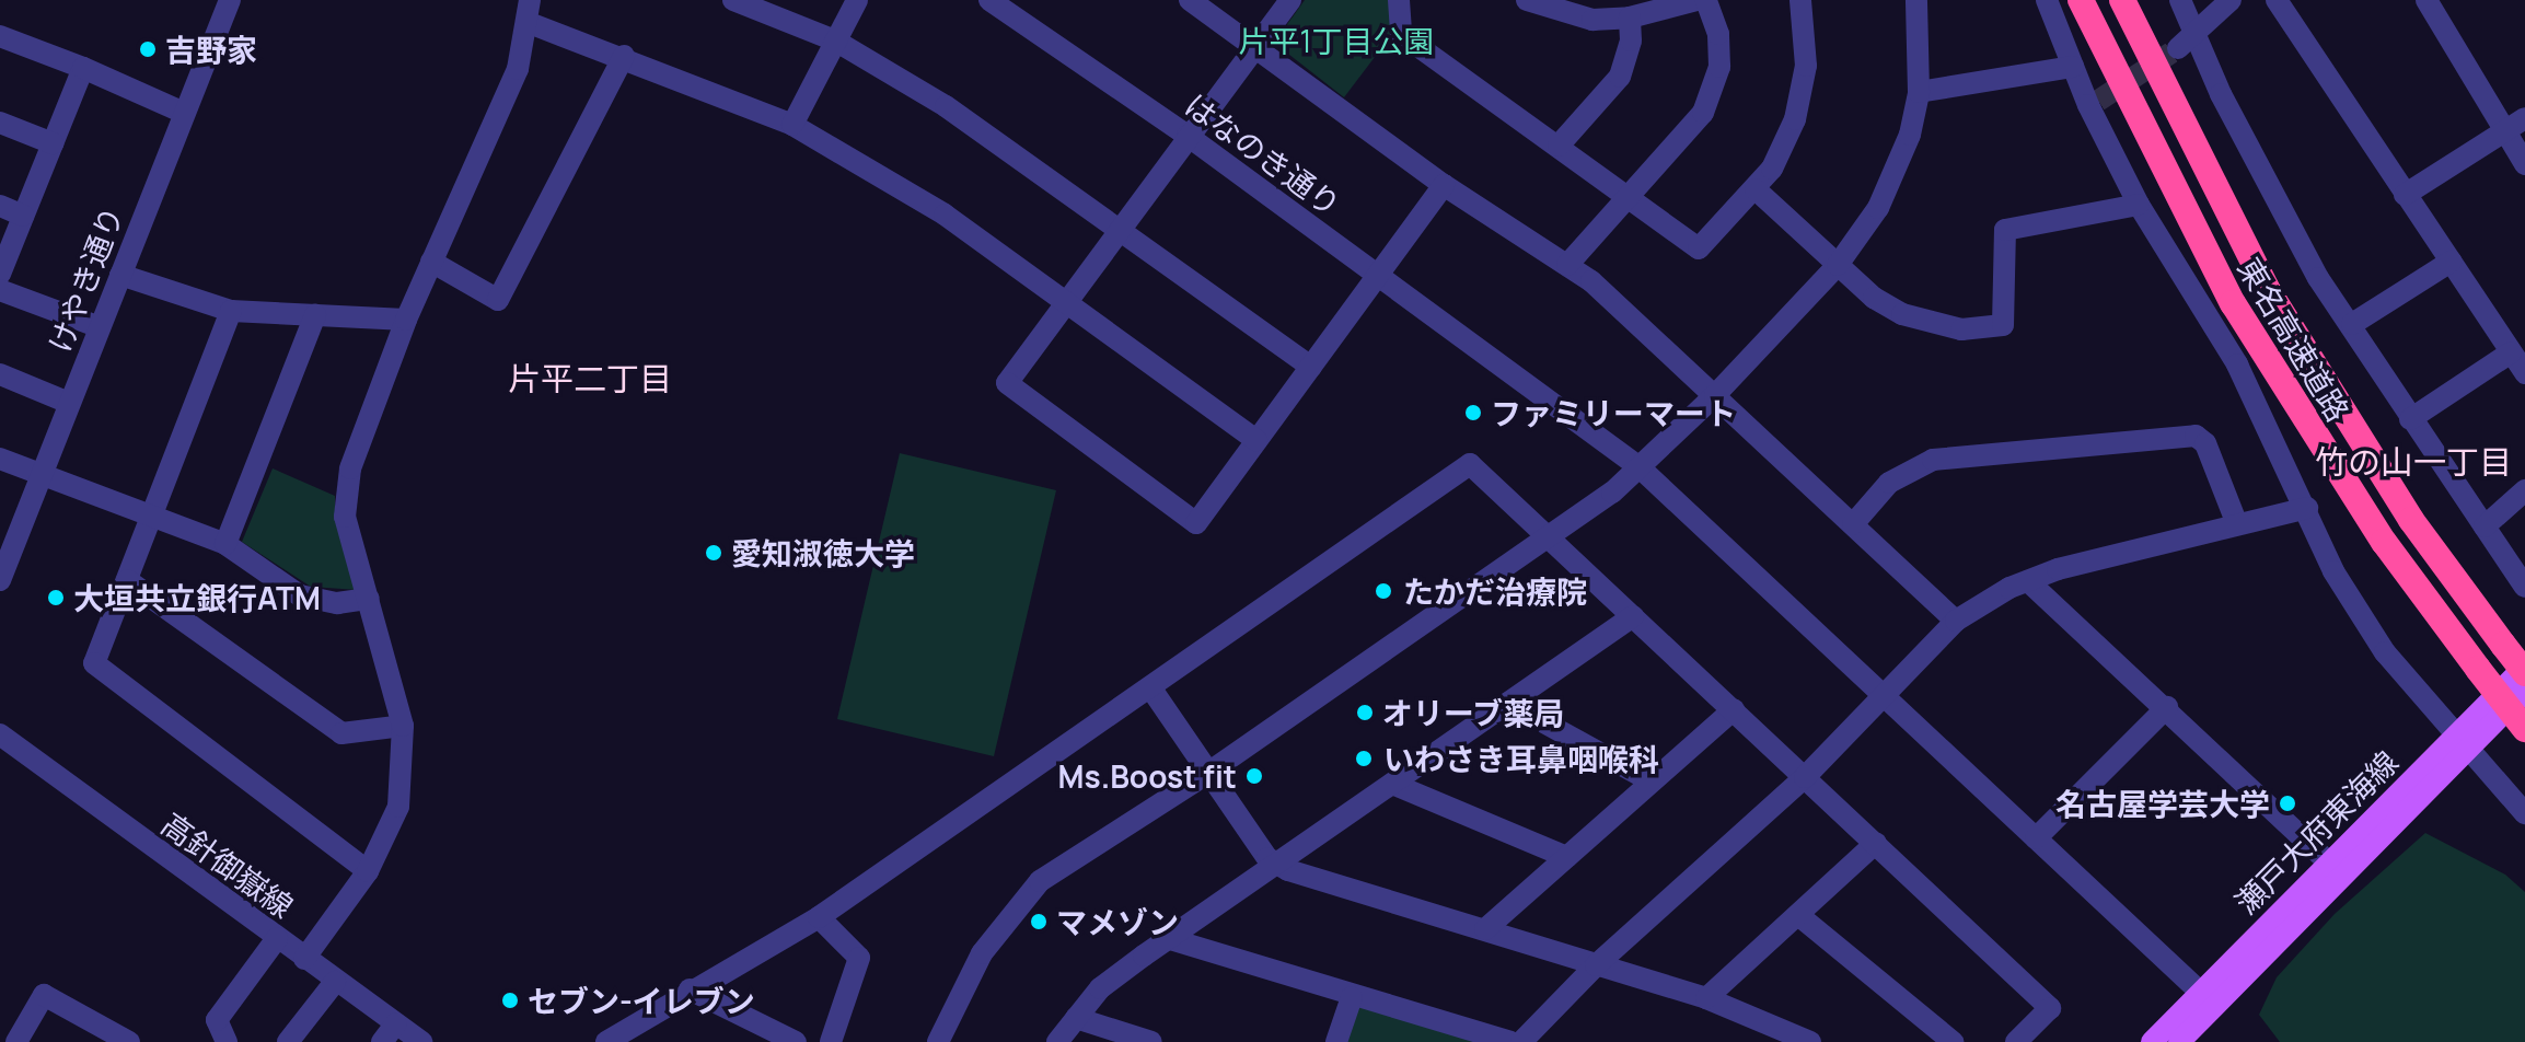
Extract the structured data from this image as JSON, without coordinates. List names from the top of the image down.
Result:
{
  "streets": {
    "highway": ["東名高速道路"],
    "main road": ["瀬戸大府東海線"],
    "street": ["はなのき通り", "けやき通り", "高針御嶽線"]
  },
  "crossings": [
    ["はなのき通り", "瀬戸大府東海線"],
    ["東名高速道路", "瀬戸大府東海線"]
  ],
  "districts": ["片平二丁目", "竹の山一丁目"],
  "parks": ["片平1丁目公園"],
  "places": [
    "吉野家",
    "ファミリーマート",
    "愛知淑徳大学",
    "たかだ治療院",
    "大垣共立銀行ATM",
    "オリーブ薬局",
    "いわさき耳鼻咽喉科",
    "Ms.Boost fit",
    "名古屋学芸大学",
    "マメゾン",
    "セブン-イレブン"
  ]
}
